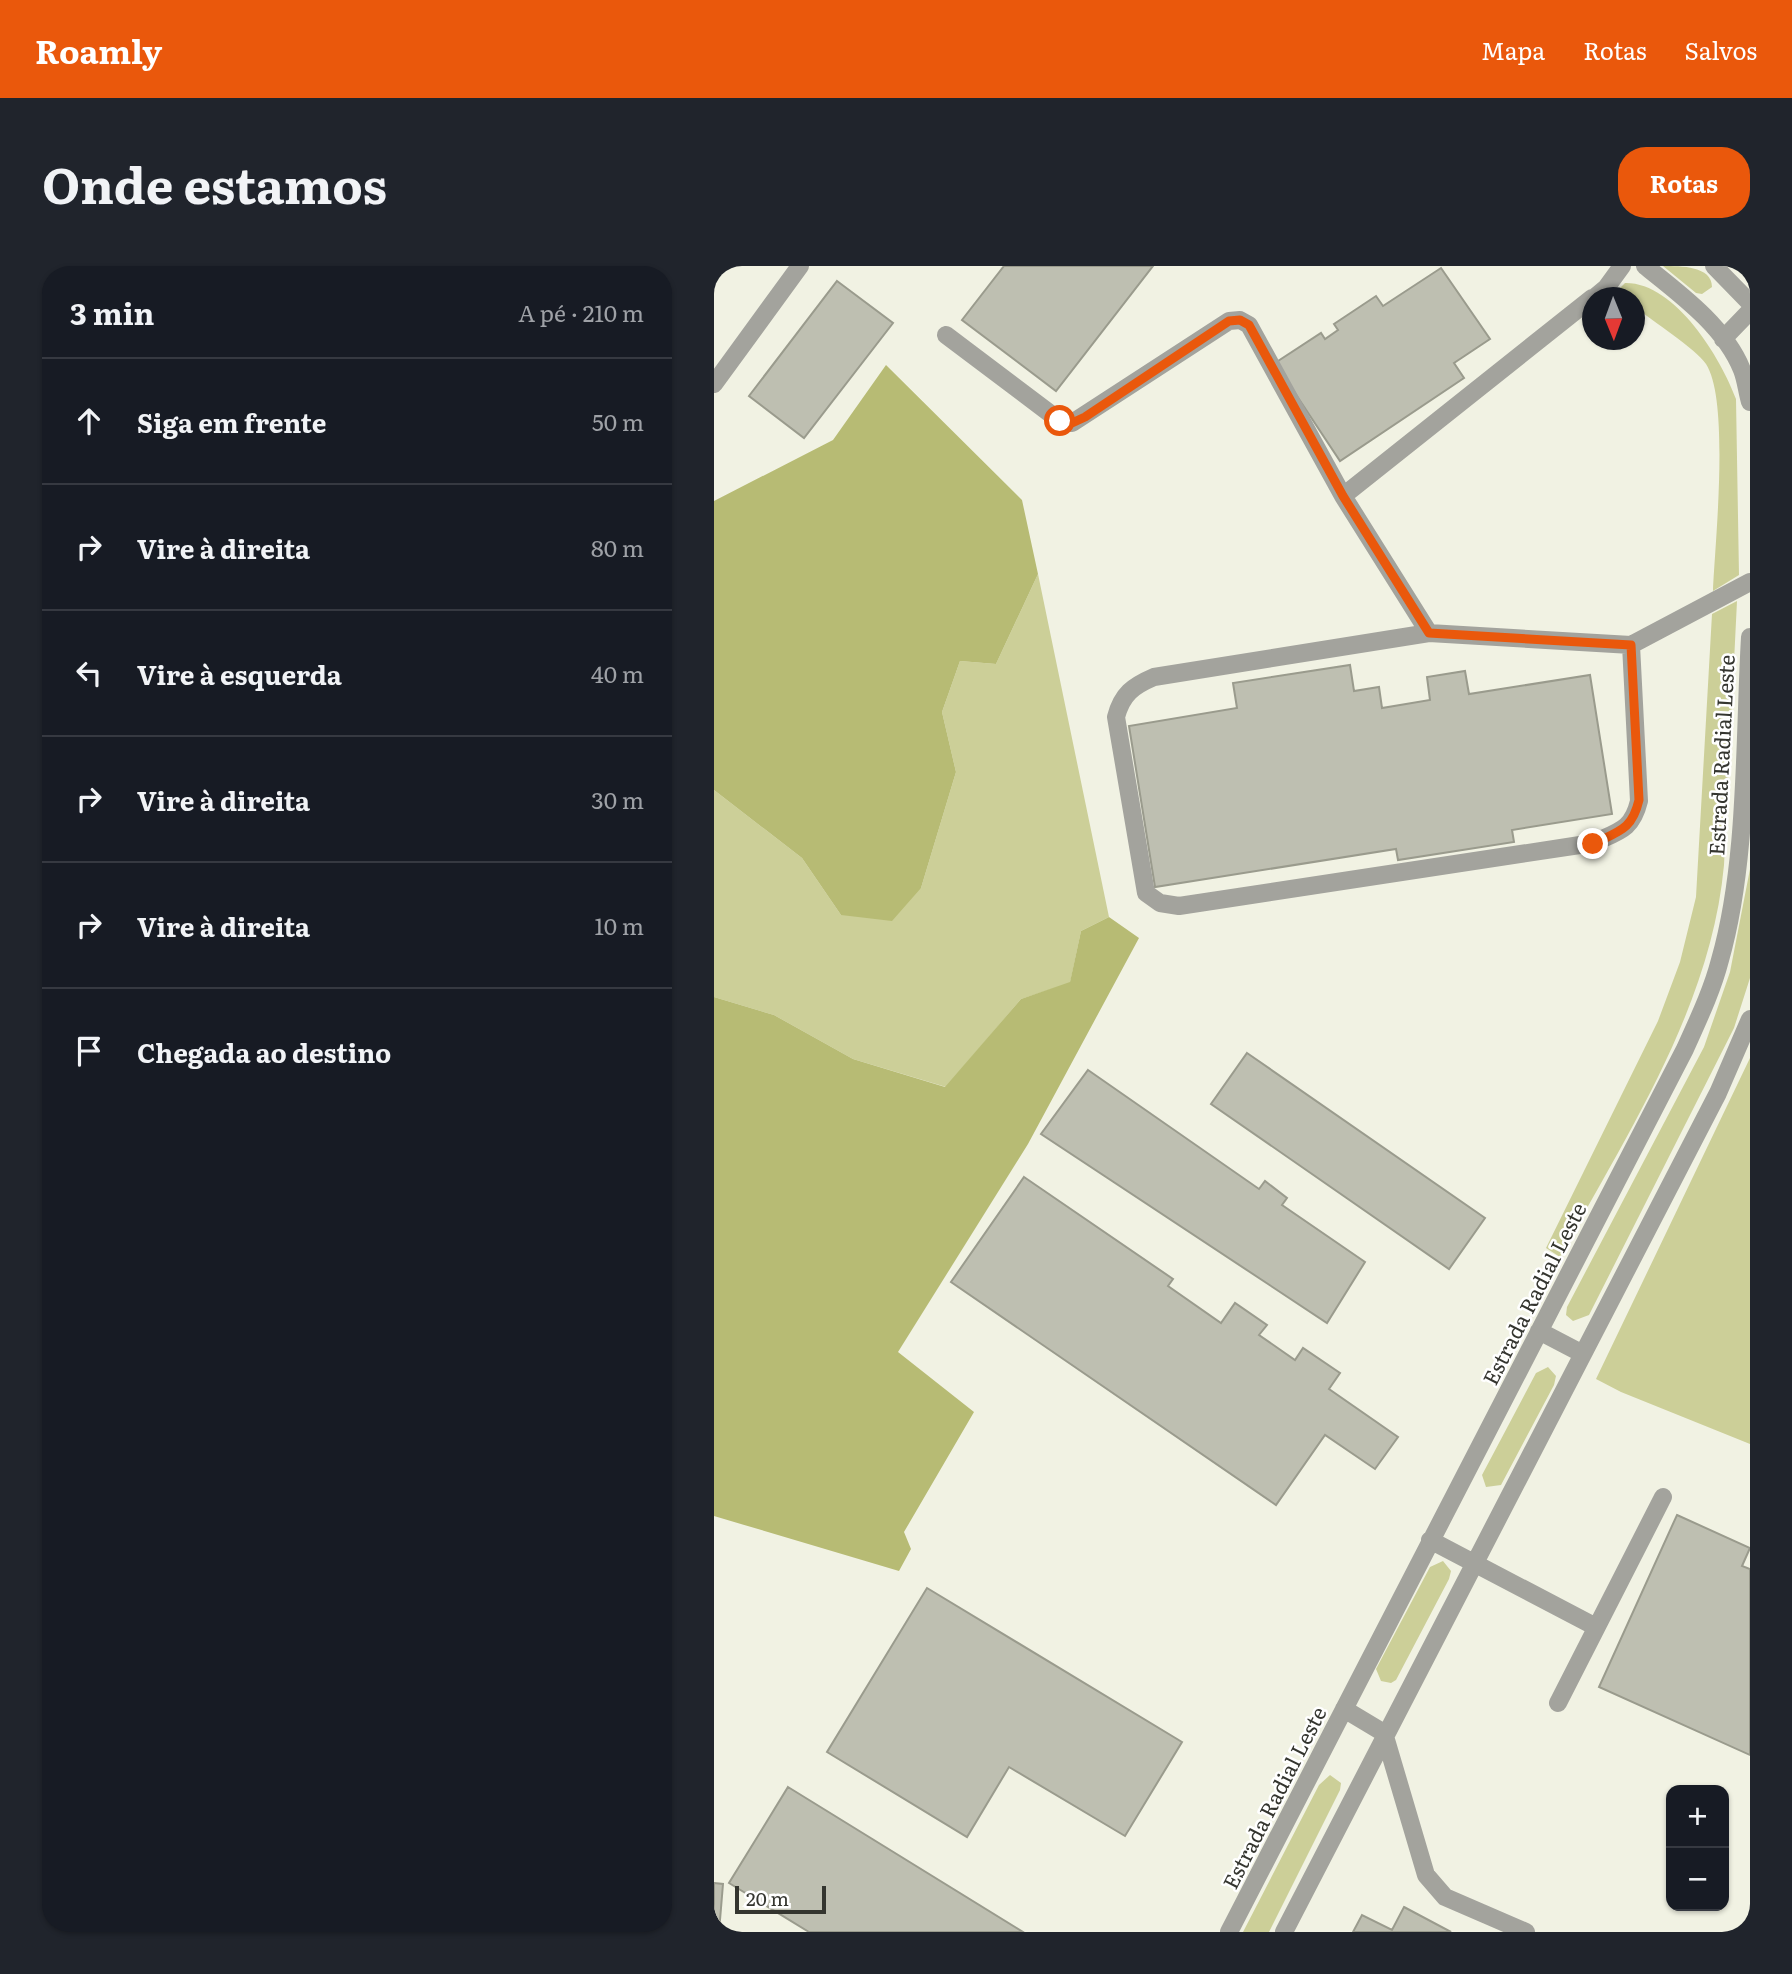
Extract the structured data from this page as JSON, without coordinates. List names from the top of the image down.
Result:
{
  "streets": {
    "street": ["Estrada Radial Leste"]
  },
  "scale_bar": "20 m",
  "north": "bottom",
  "page": {
    "header": "Roamly",
    "nav": ["Mapa", "Rotas", "Salvos"],
    "title": "Onde estamos",
    "buttons": "Rotas",
    "heading": ["3 min", "A pé · 210 m"],
    "list": [
      ["Siga em frente", "50 m"],
      ["Vire à direita", "80 m"],
      ["Vire à esquerda", "40 m"],
      ["Vire à direita", "30 m"],
      ["Vire à direita", "10 m"],
      "Chegada ao destino"
    ],
    "map_buttons": ["+", "−"],
    "scale": "20 m"
  }
}
